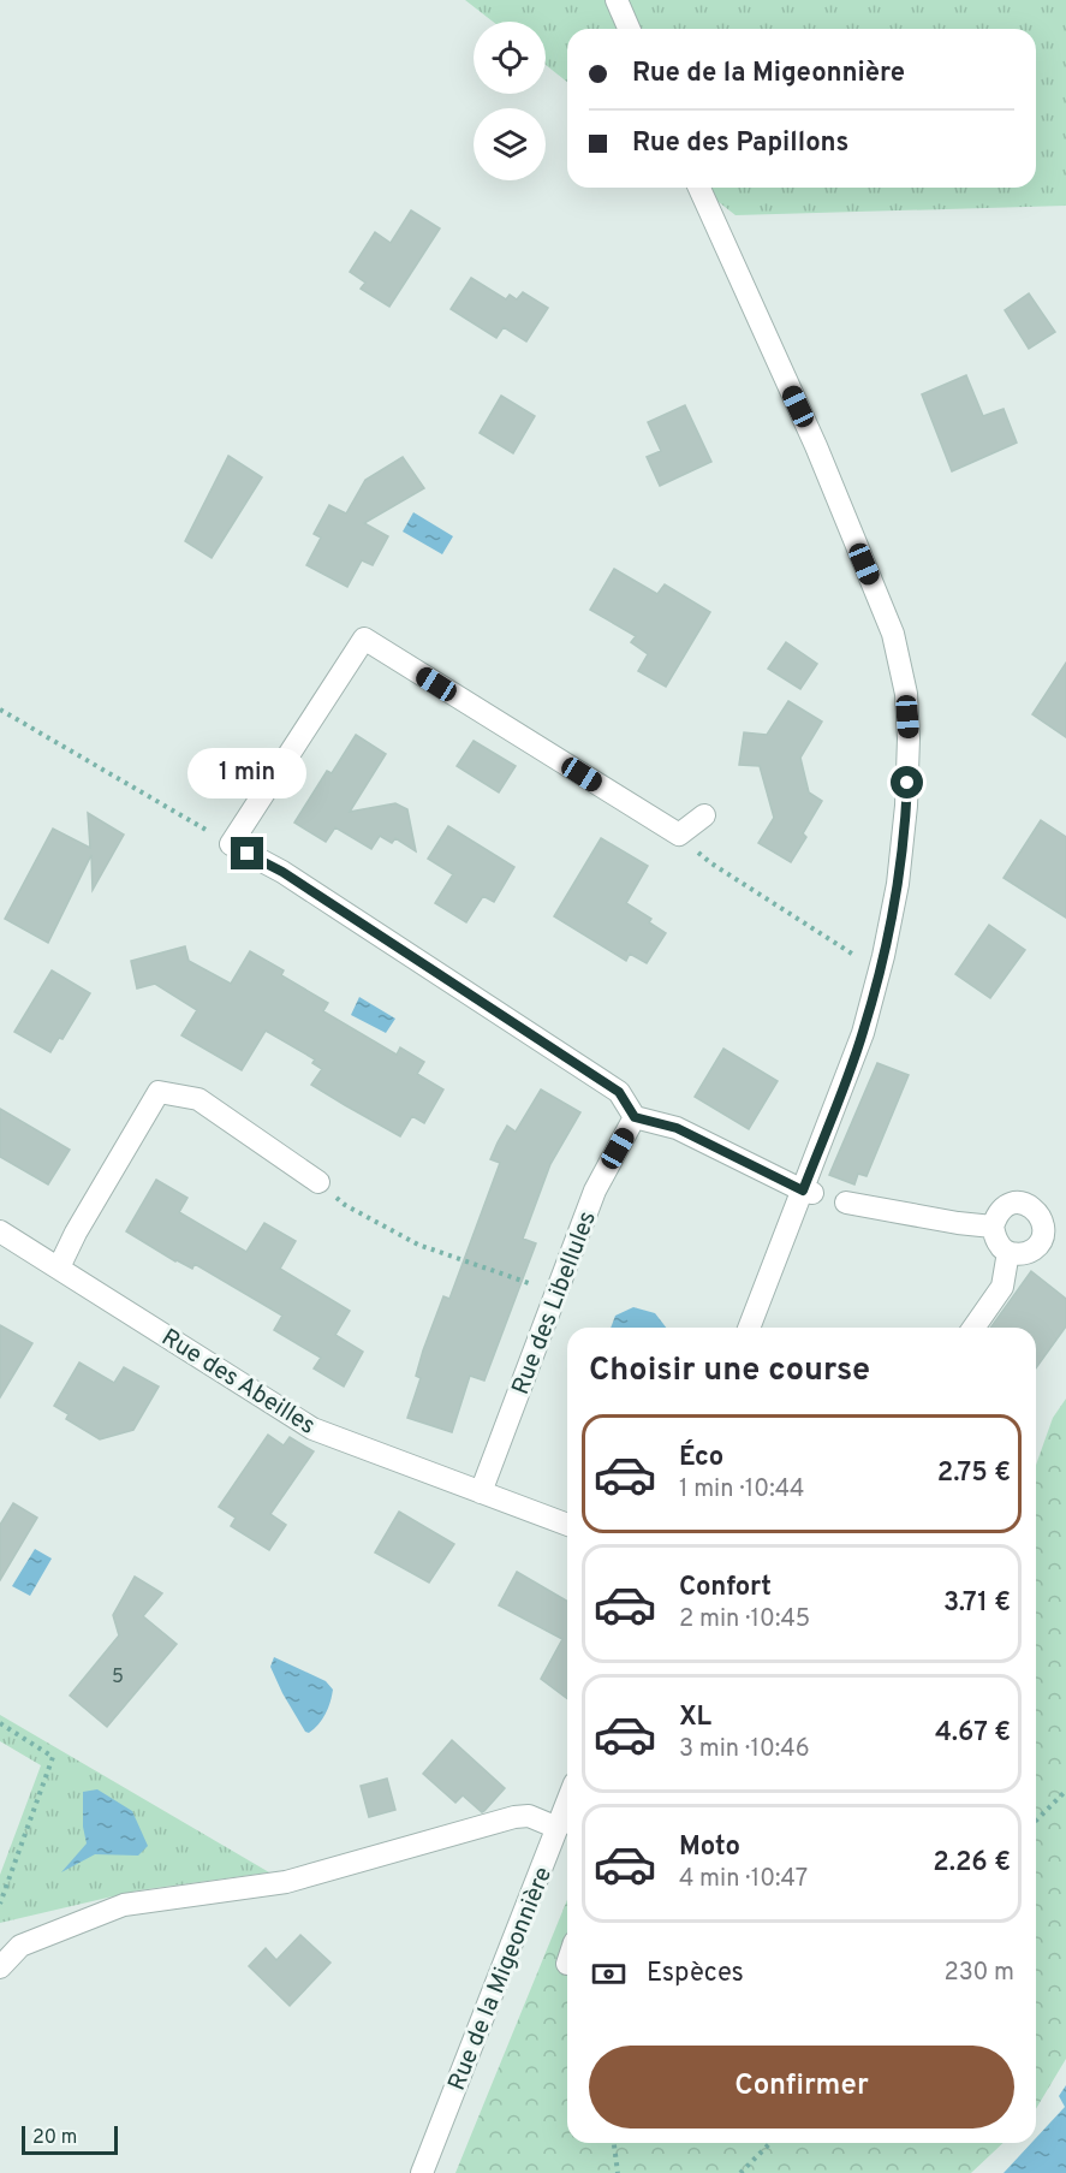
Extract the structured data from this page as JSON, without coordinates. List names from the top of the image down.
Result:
{
  "streets": {
    "street": ["Rue des Libellules", "Rue des Abeilles", "Rue de la Migeonnière"]
  },
  "crossings": [
    ["Rue des Libellules", "Rue des Abeilles"]
  ],
  "house_numbers": ["5"],
  "scale_bar": "20 m",
  "page": {
    "banner": ["Rue de la Migeonnière", "Rue des Papillons"],
    "bubble": "1 min",
    "heading": "Choisir une course",
    "list": [
      {
        "name": "Éco",
        "note": "1 min · 10:44",
        "value": "2.75 €"
      },
      {
        "name": "Confort",
        "note": "2 min · 10:45",
        "value": "3.71 €"
      },
      {
        "name": "XL",
        "note": "3 min · 10:46",
        "value": "4.67 €"
      },
      {
        "name": "Moto",
        "note": "4 min · 10:47",
        "value": "2.26 €"
      }
    ],
    "pay": ["Espèces", "230 m"],
    "buttons": "Confirmer",
    "scale": "20 m"
  }
}
